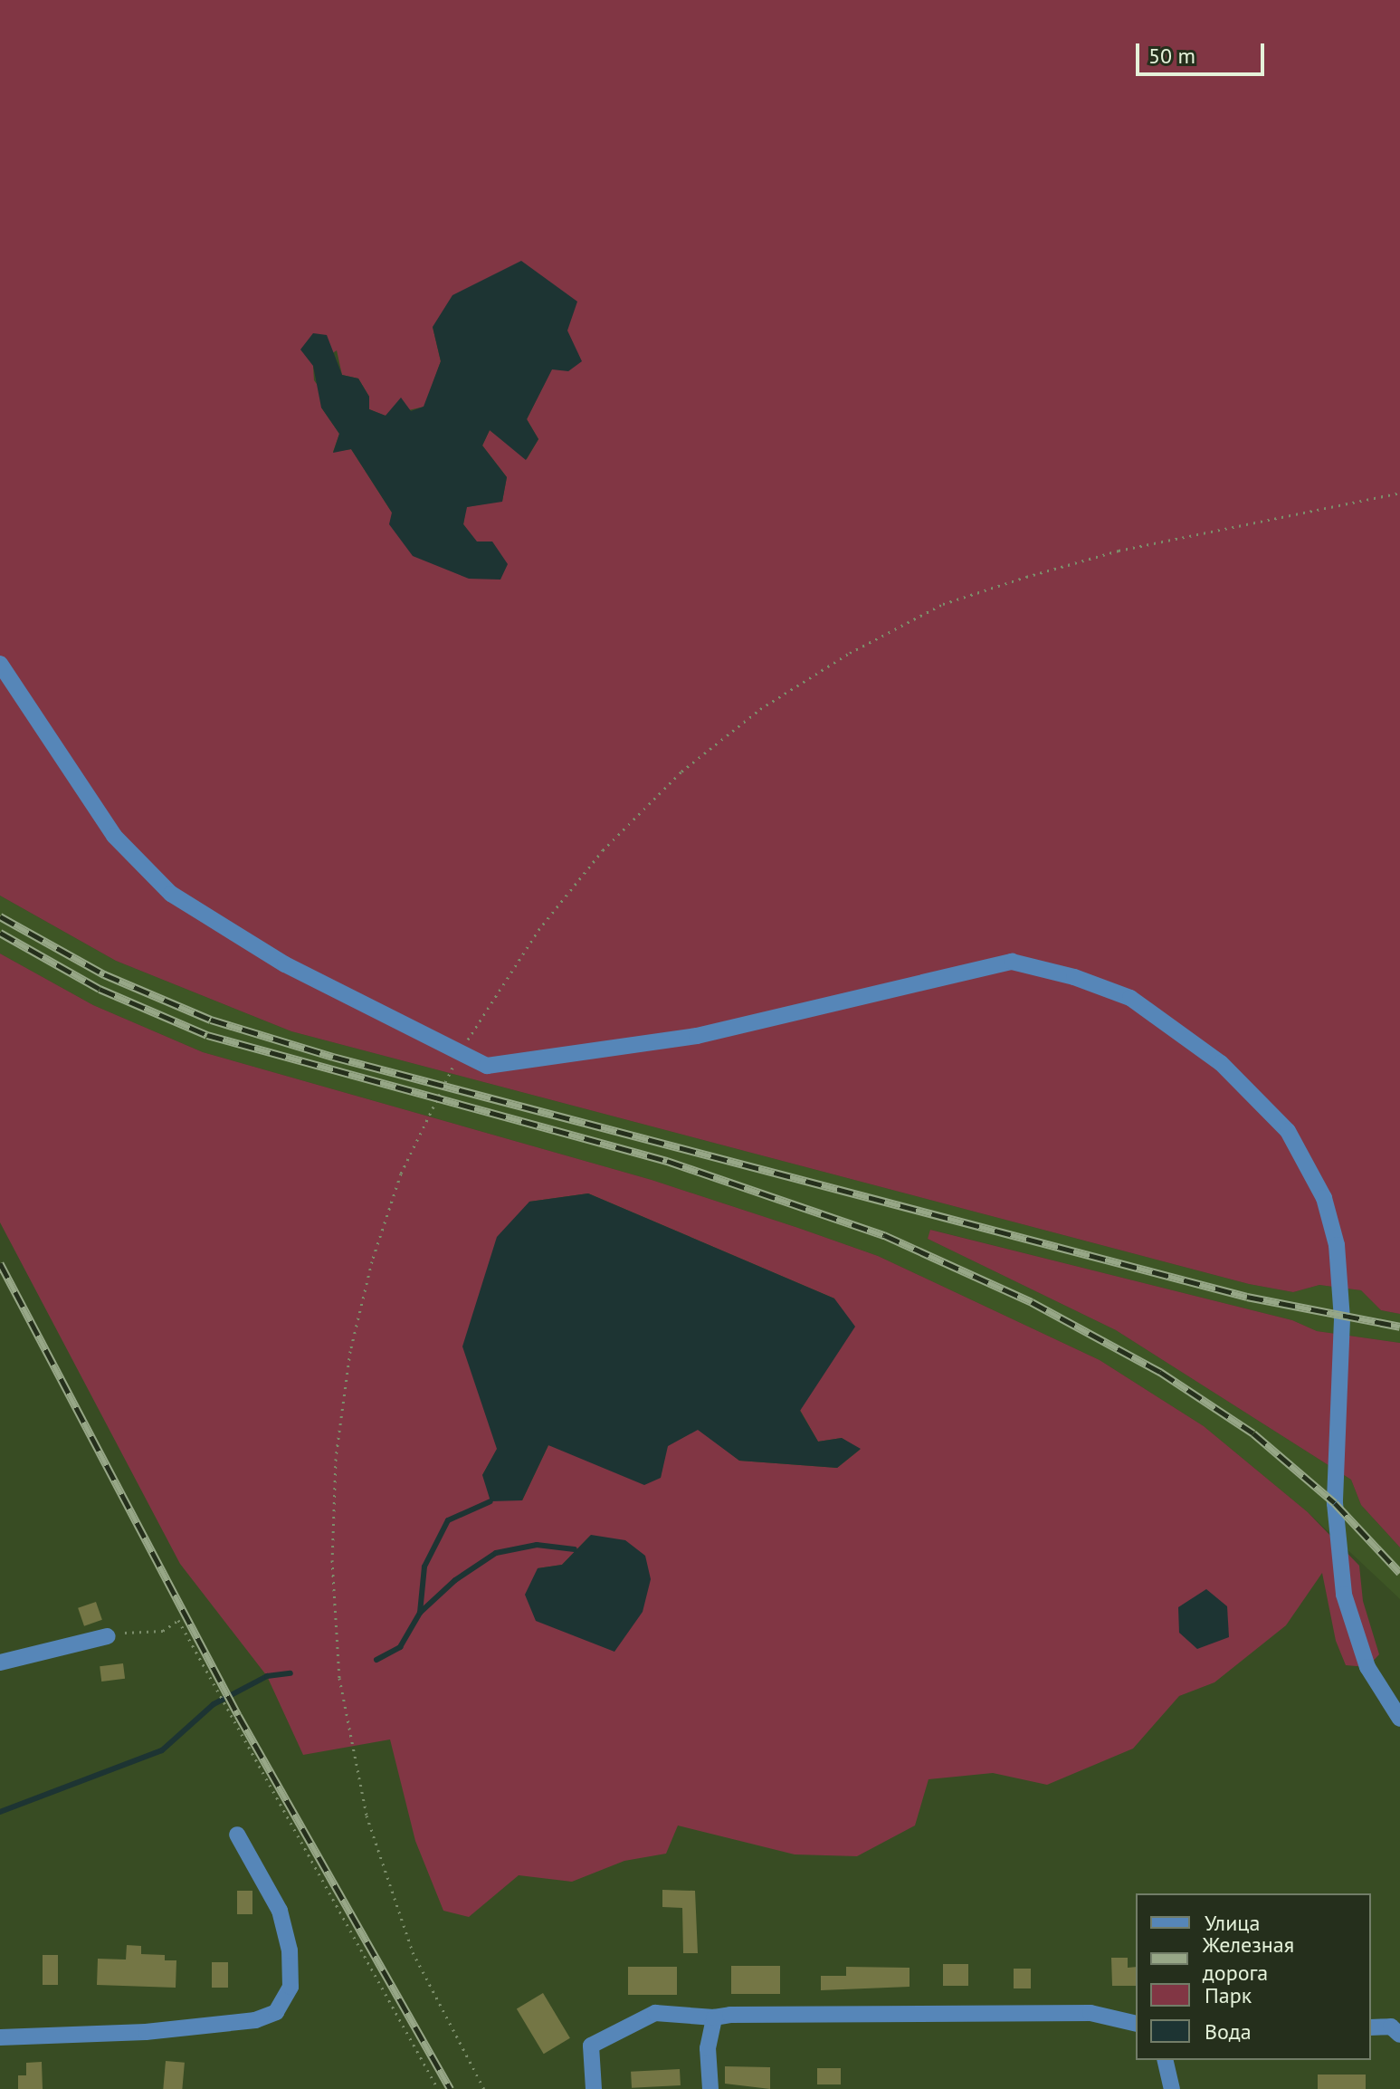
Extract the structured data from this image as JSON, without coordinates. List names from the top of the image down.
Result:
{
  "legend": [
    "Улица",
    "Железная дорога",
    "Парк",
    "Вода"
  ],
  "scale_bar": "50 m"
}
